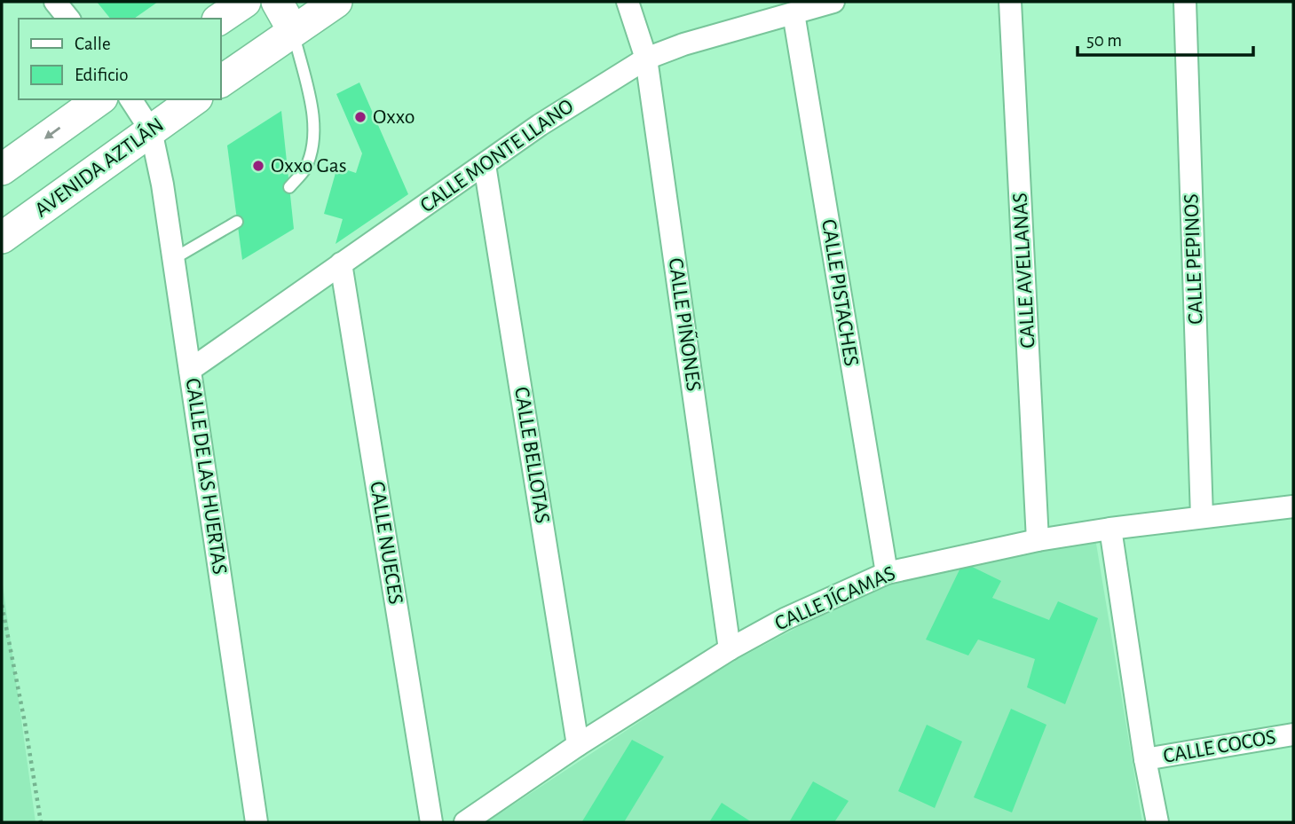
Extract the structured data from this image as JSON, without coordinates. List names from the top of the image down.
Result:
{
  "streets": {
    "main road": ["AVENIDA AZTLÁN"],
    "street": [
      "CALLE MONTE LLANO",
      "CALLE PEPINOS",
      "CALLE AVELLANAS",
      "CALLE PISTACHES",
      "CALLE PIÑONES",
      "CALLE BELLOTAS",
      "CALLE DE LAS HUERTAS",
      "CALLE NUECES",
      "CALLE JÍCAMAS",
      "CALLE COCOS"
    ]
  },
  "crossings": [
    ["CALLE MONTE LLANO", "CALLE PISTACHES"],
    ["CALLE MONTE LLANO", "CALLE PIÑONES"],
    ["CALLE MONTE LLANO", "CALLE BELLOTAS"],
    ["CALLE MONTE LLANO", "CALLE DE LAS HUERTAS"],
    ["CALLE MONTE LLANO", "CALLE NUECES"],
    ["AVENIDA AZTLÁN", "CALLE DE LAS HUERTAS"],
    ["CALLE PEPINOS", "CALLE JÍCAMAS"],
    ["CALLE AVELLANAS", "CALLE JÍCAMAS"],
    ["CALLE PISTACHES", "CALLE JÍCAMAS"],
    ["CALLE PIÑONES", "CALLE JÍCAMAS"],
    ["CALLE BELLOTAS", "CALLE JÍCAMAS"]
  ],
  "places": ["Oxxo", "Oxxo Gas"],
  "legend": ["Calle", "Edificio"],
  "scale_bar": "50 m"
}
